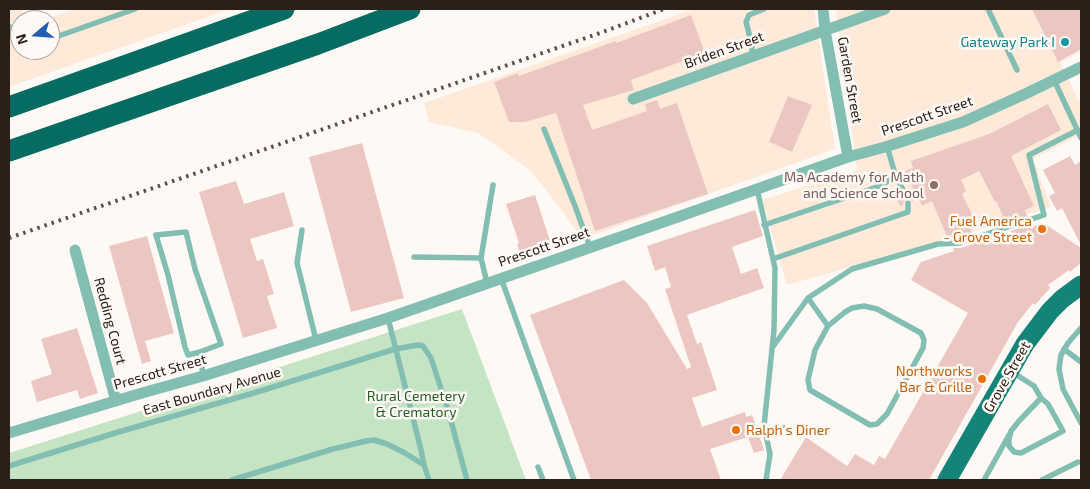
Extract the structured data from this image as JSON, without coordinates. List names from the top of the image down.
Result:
{
  "streets": {
    "main road": ["Grove Street"],
    "street": [
      "Briden Street",
      "Garden Street",
      "Prescott Street",
      "Redding Court"
    ],
    "lane": ["East Boundary Avenue"]
  },
  "crossings": [
    ["Briden Street", "Garden Street"],
    ["Garden Street", "Prescott Street"],
    ["Prescott Street", "Redding Court"]
  ],
  "parks": ["Rural Cemetery & Crematory"],
  "places": [
    "Gateway Park I",
    "Ma Academy for Math and Science School",
    "Fuel America - Grove Street",
    "Northworks Bar & Grille",
    "Ralph's Diner"
  ],
  "north": "left"
}
